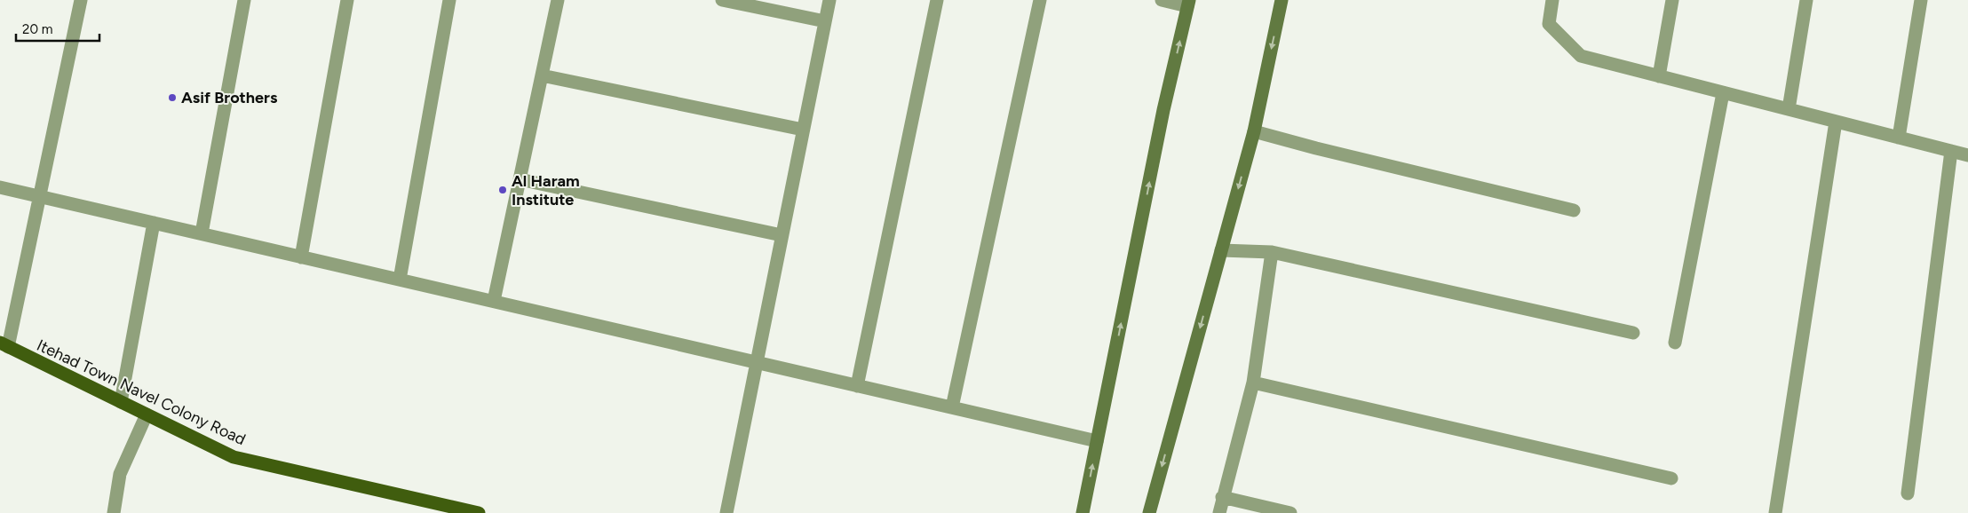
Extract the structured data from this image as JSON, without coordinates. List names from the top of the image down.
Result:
{
  "streets": {
    "main road": ["Itehad Town Navel Colony Road"]
  },
  "places": ["Asif Brothers", "Al Haram Institute"],
  "scale_bar": "20 m"
}
